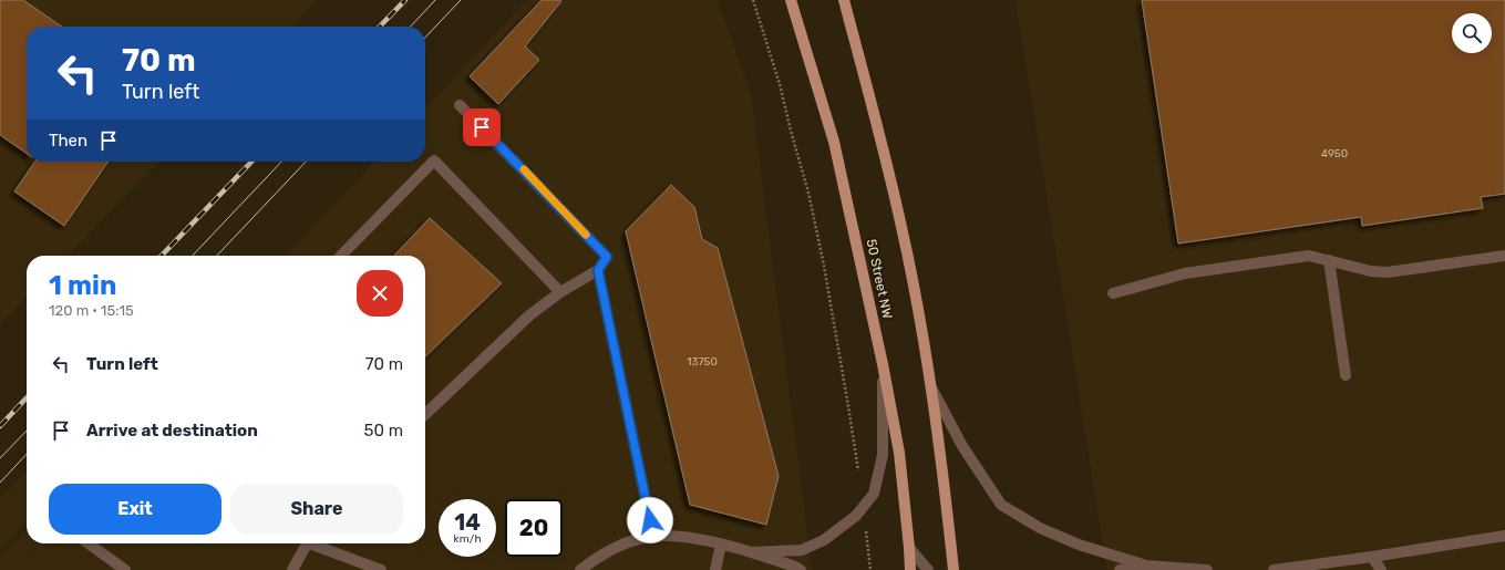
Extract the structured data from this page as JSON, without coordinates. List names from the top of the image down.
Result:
{
  "streets": {
    "main road": ["50 Street NW"]
  },
  "house_numbers": ["4950", "13750"],
  "page": {
    "turn": ["70 m", "Turn left"],
    "then": "Then",
    "heading": ["1 min", "120 m · 15:15"],
    "list": [
      {
        "name": "Turn left",
        "value": "70 m"
      },
      {
        "name": "Arrive at destination",
        "value": "50 m"
      }
    ],
    "buttons": ["Exit", "Share"],
    "speed": "14 km/h",
    "limit": "20"
  }
}
